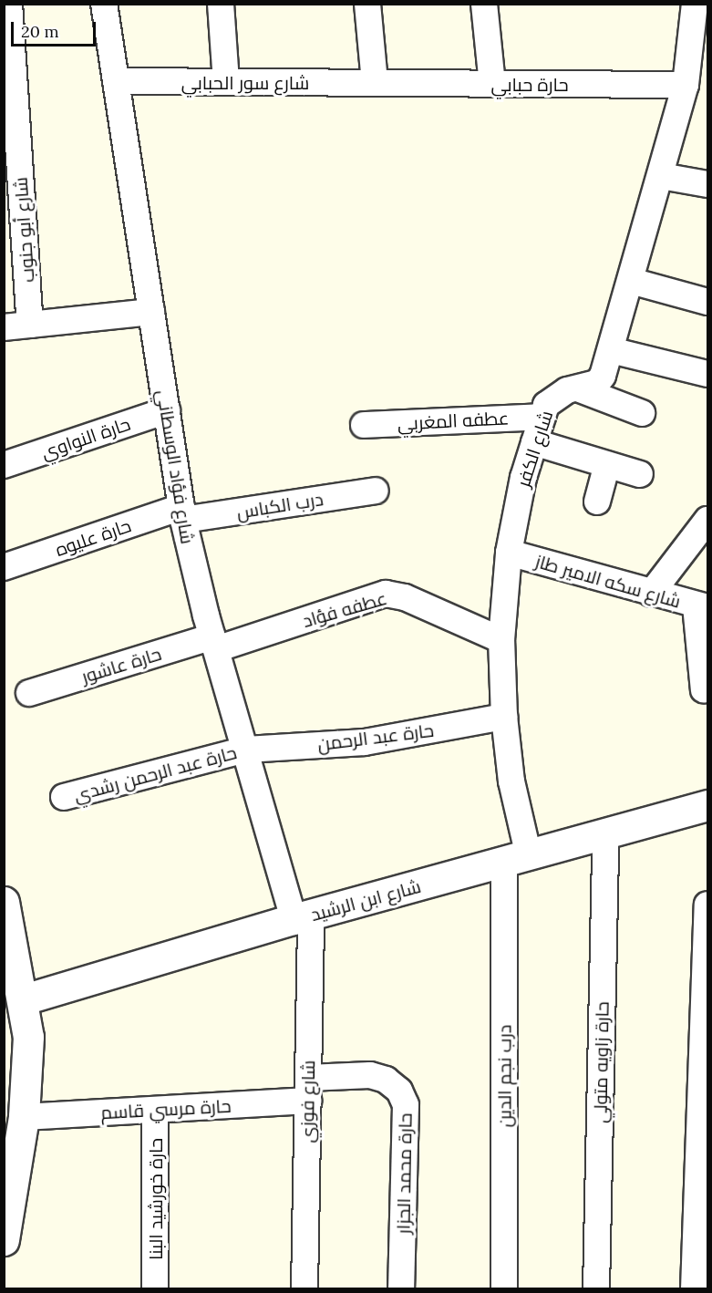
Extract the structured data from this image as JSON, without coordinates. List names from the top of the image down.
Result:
{
  "streets": {
    "street": [
      "شارع سور الحبابي",
      "حارة حبابي",
      "شارع أبو جنوب",
      "عطفه المغربي",
      "حارة النواوي",
      "شارع الكفر",
      "شارع فؤاد الوسطاني",
      "درب الكباس",
      "حارة عليوه",
      "شارع سكه الامير طاز",
      "عطفه فؤاد",
      "حارة عاشور",
      "حارة عبد الرحمن",
      "حارة عبد الرحمن رشدي",
      "شارع ابن الرشيد",
      "حارة زاويه متولي",
      "درب نجم الدين",
      "شارع فوزي",
      "حارة مرسي قاسم",
      "حارة محمد الجزار",
      "حارة خورشيد البنا"
    ]
  },
  "crossings": [
    ["شارع سور الحبابي", "حارة حبابي"],
    ["شارع سور الحبابي", "شارع فؤاد الوسطاني"],
    ["حارة حبابي", "شارع الكفر"],
    ["عطفه المغربي", "شارع الكفر"],
    ["حارة النواوي", "شارع فؤاد الوسطاني"],
    ["شارع الكفر", "شارع سكه الامير طاز"],
    ["شارع الكفر", "عطفه فؤاد"],
    ["شارع الكفر", "حارة عبد الرحمن"],
    ["شارع الكفر", "شارع ابن الرشيد"],
    ["شارع الكفر", "درب نجم الدين"],
    ["شارع فؤاد الوسطاني", "درب الكباس"],
    ["شارع فؤاد الوسطاني", "حارة عليوه"],
    ["شارع فؤاد الوسطاني", "عطفه فؤاد"],
    ["شارع فؤاد الوسطاني", "حارة عاشور"],
    ["شارع فؤاد الوسطاني", "حارة عبد الرحمن"],
    ["شارع فؤاد الوسطاني", "حارة عبد الرحمن رشدي"],
    ["شارع فؤاد الوسطاني", "شارع ابن الرشيد"],
    ["شارع فؤاد الوسطاني", "شارع فوزي"],
    ["درب الكباس", "حارة عليوه"],
    ["عطفه فؤاد", "حارة عاشور"],
    ["حارة عبد الرحمن", "حارة عبد الرحمن رشدي"],
    ["شارع ابن الرشيد", "حارة زاويه متولي"],
    ["شارع ابن الرشيد", "درب نجم الدين"],
    ["شارع ابن الرشيد", "شارع فوزي"],
    ["شارع فوزي", "حارة مرسي قاسم"],
    ["شارع فوزي", "حارة محمد الجزار"],
    ["حارة مرسي قاسم", "حارة محمد الجزار"],
    ["حارة مرسي قاسم", "حارة خورشيد البنا"]
  ],
  "scale_bar": "20 m"
}
